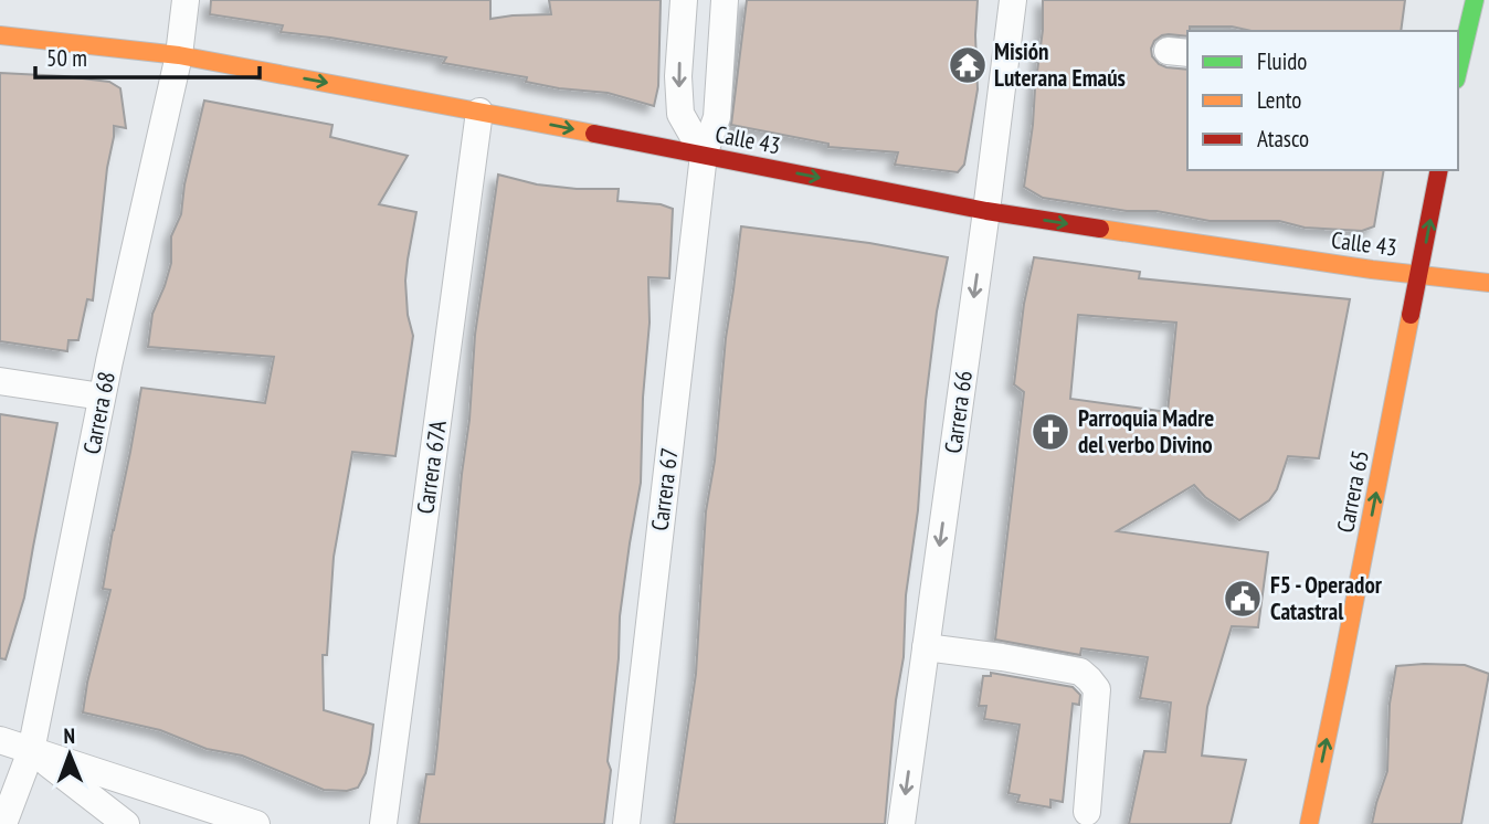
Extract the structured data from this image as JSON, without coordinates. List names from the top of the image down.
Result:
{
  "streets": {
    "street": [
      "Calle 43",
      "Carrera 66",
      "Carrera 68",
      "Carrera 67A",
      "Carrera 67",
      "Carrera 65"
    ]
  },
  "crossings": [
    ["Calle 43", "Carrera 66"],
    ["Calle 43", "Carrera 68"],
    ["Calle 43", "Carrera 67A"],
    ["Calle 43", "Carrera 67"],
    ["Calle 43", "Carrera 65"]
  ],
  "one_way": ["Calle 43", "Carrera 66", "Carrera 65"],
  "places": {
    "temple": ["Misión Luterana Emaús"],
    "church": ["Parroquia Madre del verbo Divino"],
    "public building": ["F5 - Operador Catastral"]
  },
  "legend": ["Fluido", "Lento", "Atasco"],
  "scale_bar": "50 m",
  "north": "top"
}
